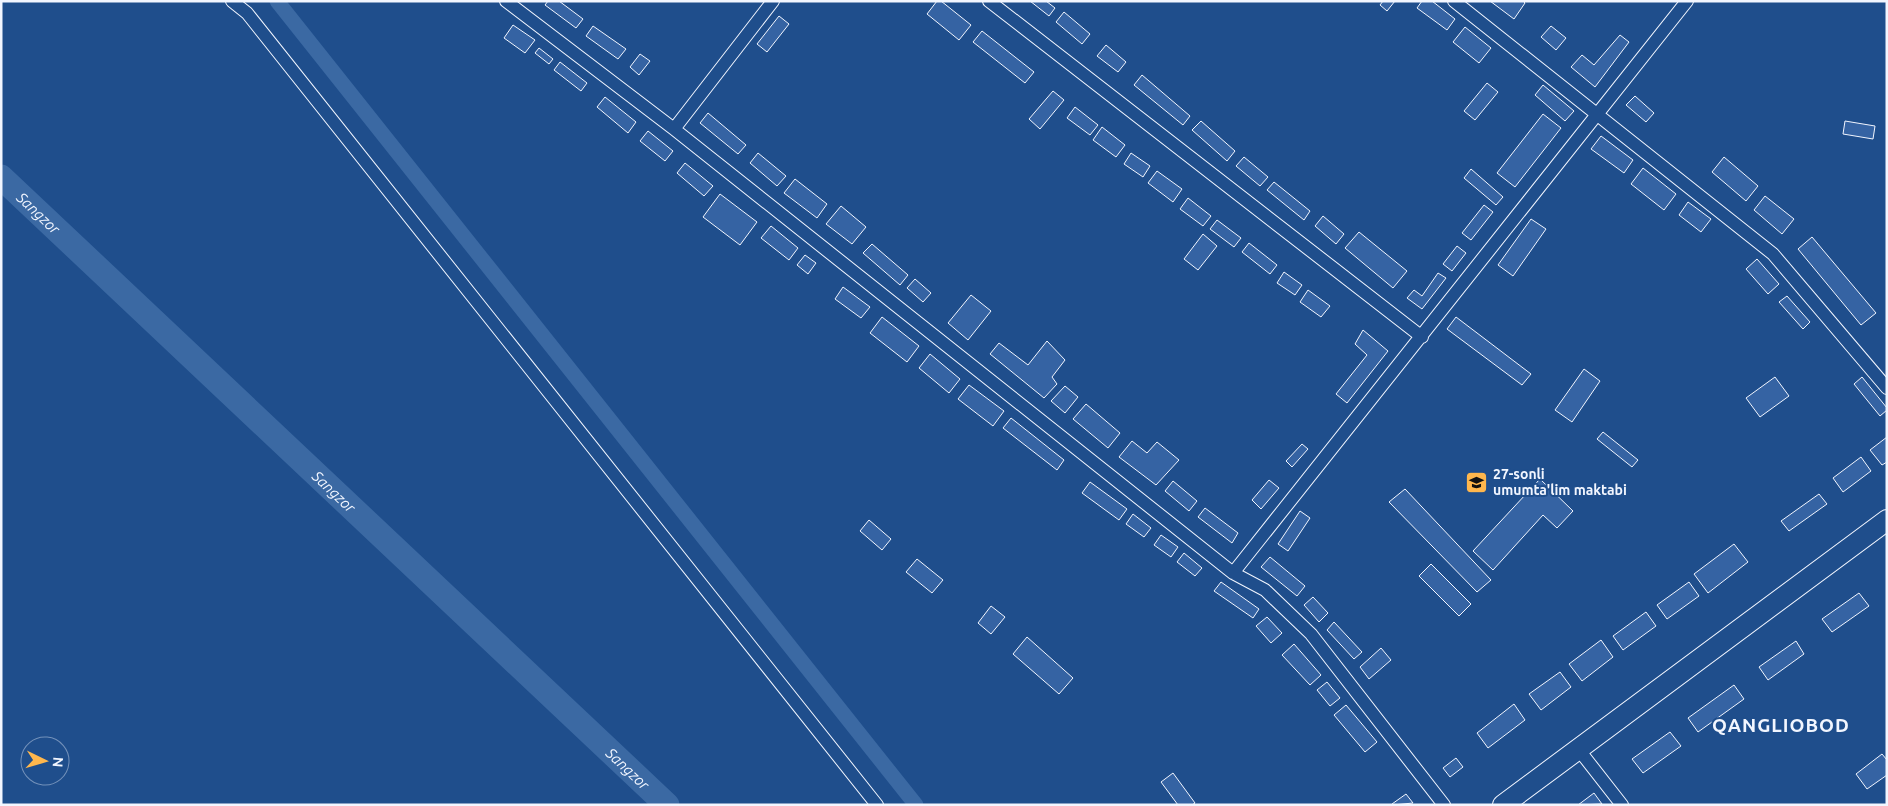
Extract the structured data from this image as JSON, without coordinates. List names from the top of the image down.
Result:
{
  "districts": ["QANGLIOBOD"],
  "water": ["Sangzor"],
  "places": {
    "school or university": ["27-sonli umumta'lim maktabi"]
  },
  "north": "right"
}
